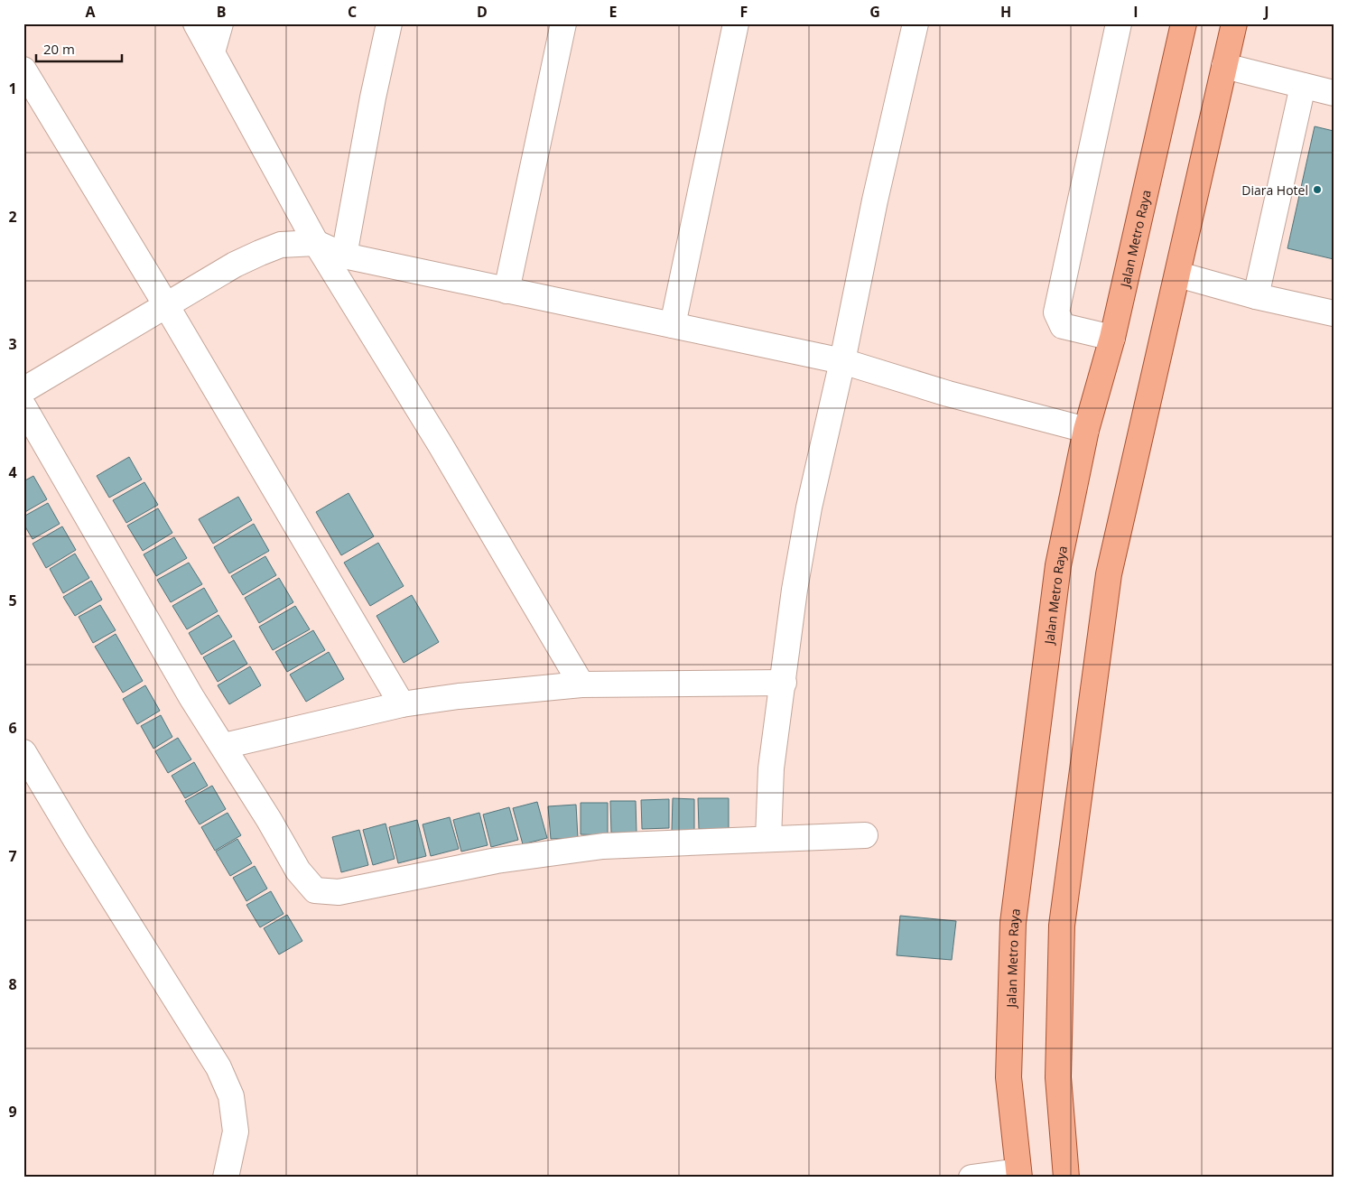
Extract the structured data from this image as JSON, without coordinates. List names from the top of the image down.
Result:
{
  "streets": {
    "main road": ["Jalan Metro Raya"]
  },
  "places": ["Diara Hotel"],
  "scale_bar": "20 m",
  "grid": {
    "columns": [
      "A",
      "B",
      "C",
      "D",
      "E",
      "F",
      "G",
      "H",
      "I",
      "J"
    ],
    "rows": [
      "1",
      "2",
      "3",
      "4",
      "5",
      "6",
      "7",
      "8",
      "9"
    ]
  }
}
